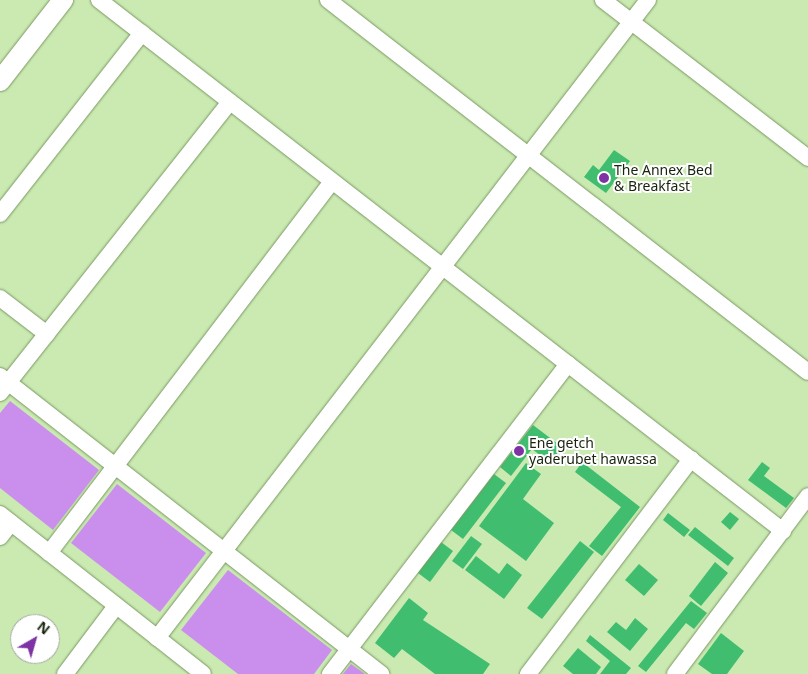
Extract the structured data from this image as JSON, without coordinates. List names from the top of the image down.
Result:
{
  "places": ["The Annex Bed & Breakfast", "Ene getch yaderubet hawassa"],
  "north": "top right"
}
